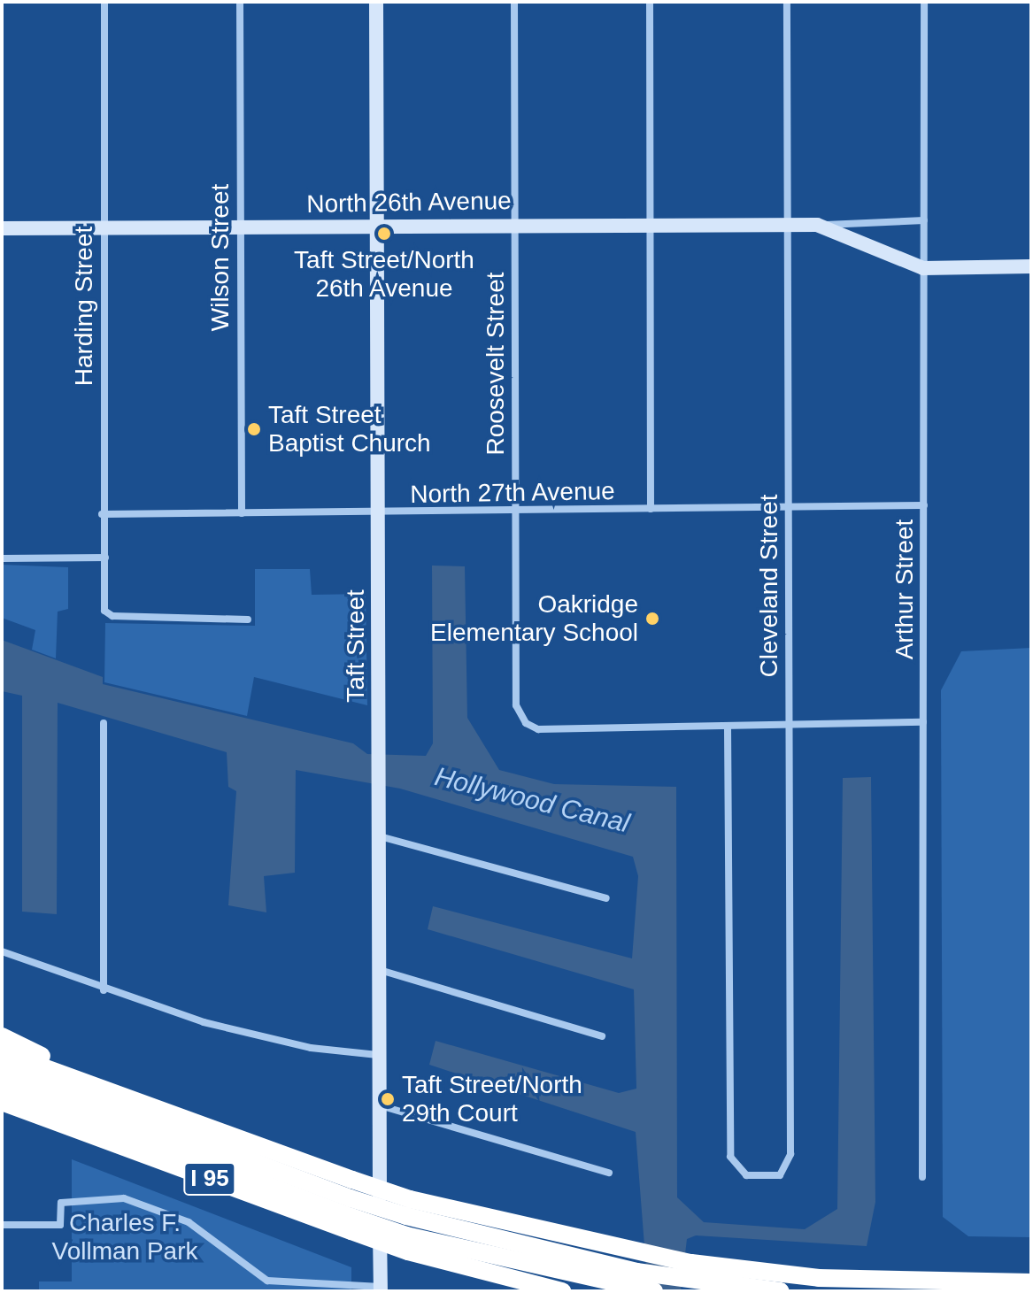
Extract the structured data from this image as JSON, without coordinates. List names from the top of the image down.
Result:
{
  "streets": {
    "highway": ["I 95"],
    "street": [
      "North 26th Avenue",
      "Wilson Street",
      "Harding Street",
      "Roosevelt Street",
      "North 27th Avenue",
      "Cleveland Street",
      "Arthur Street",
      "Taft Street"
    ]
  },
  "crossings": [
    ["North 26th Avenue", "Wilson Street"],
    ["North 26th Avenue", "Harding Street"],
    ["North 26th Avenue", "Roosevelt Street"],
    ["North 26th Avenue", "Cleveland Street"],
    ["North 26th Avenue", "Arthur Street"],
    ["North 26th Avenue", "Taft Street"],
    ["Wilson Street", "North 27th Avenue"],
    ["Harding Street", "North 27th Avenue"],
    ["Roosevelt Street", "North 27th Avenue"],
    ["Roosevelt Street", "Cleveland Street"],
    ["North 27th Avenue", "Cleveland Street"],
    ["North 27th Avenue", "Arthur Street"],
    ["North 27th Avenue", "Taft Street"]
  ],
  "water": ["Hollywood Canal"],
  "parks": ["Charles F. Vollman Park"],
  "places": [
    "Taft Street/North 26th Avenue",
    "Taft Street Baptist Church",
    "Oakridge Elementary School",
    "Taft Street/North 29th Court"
  ]
}
